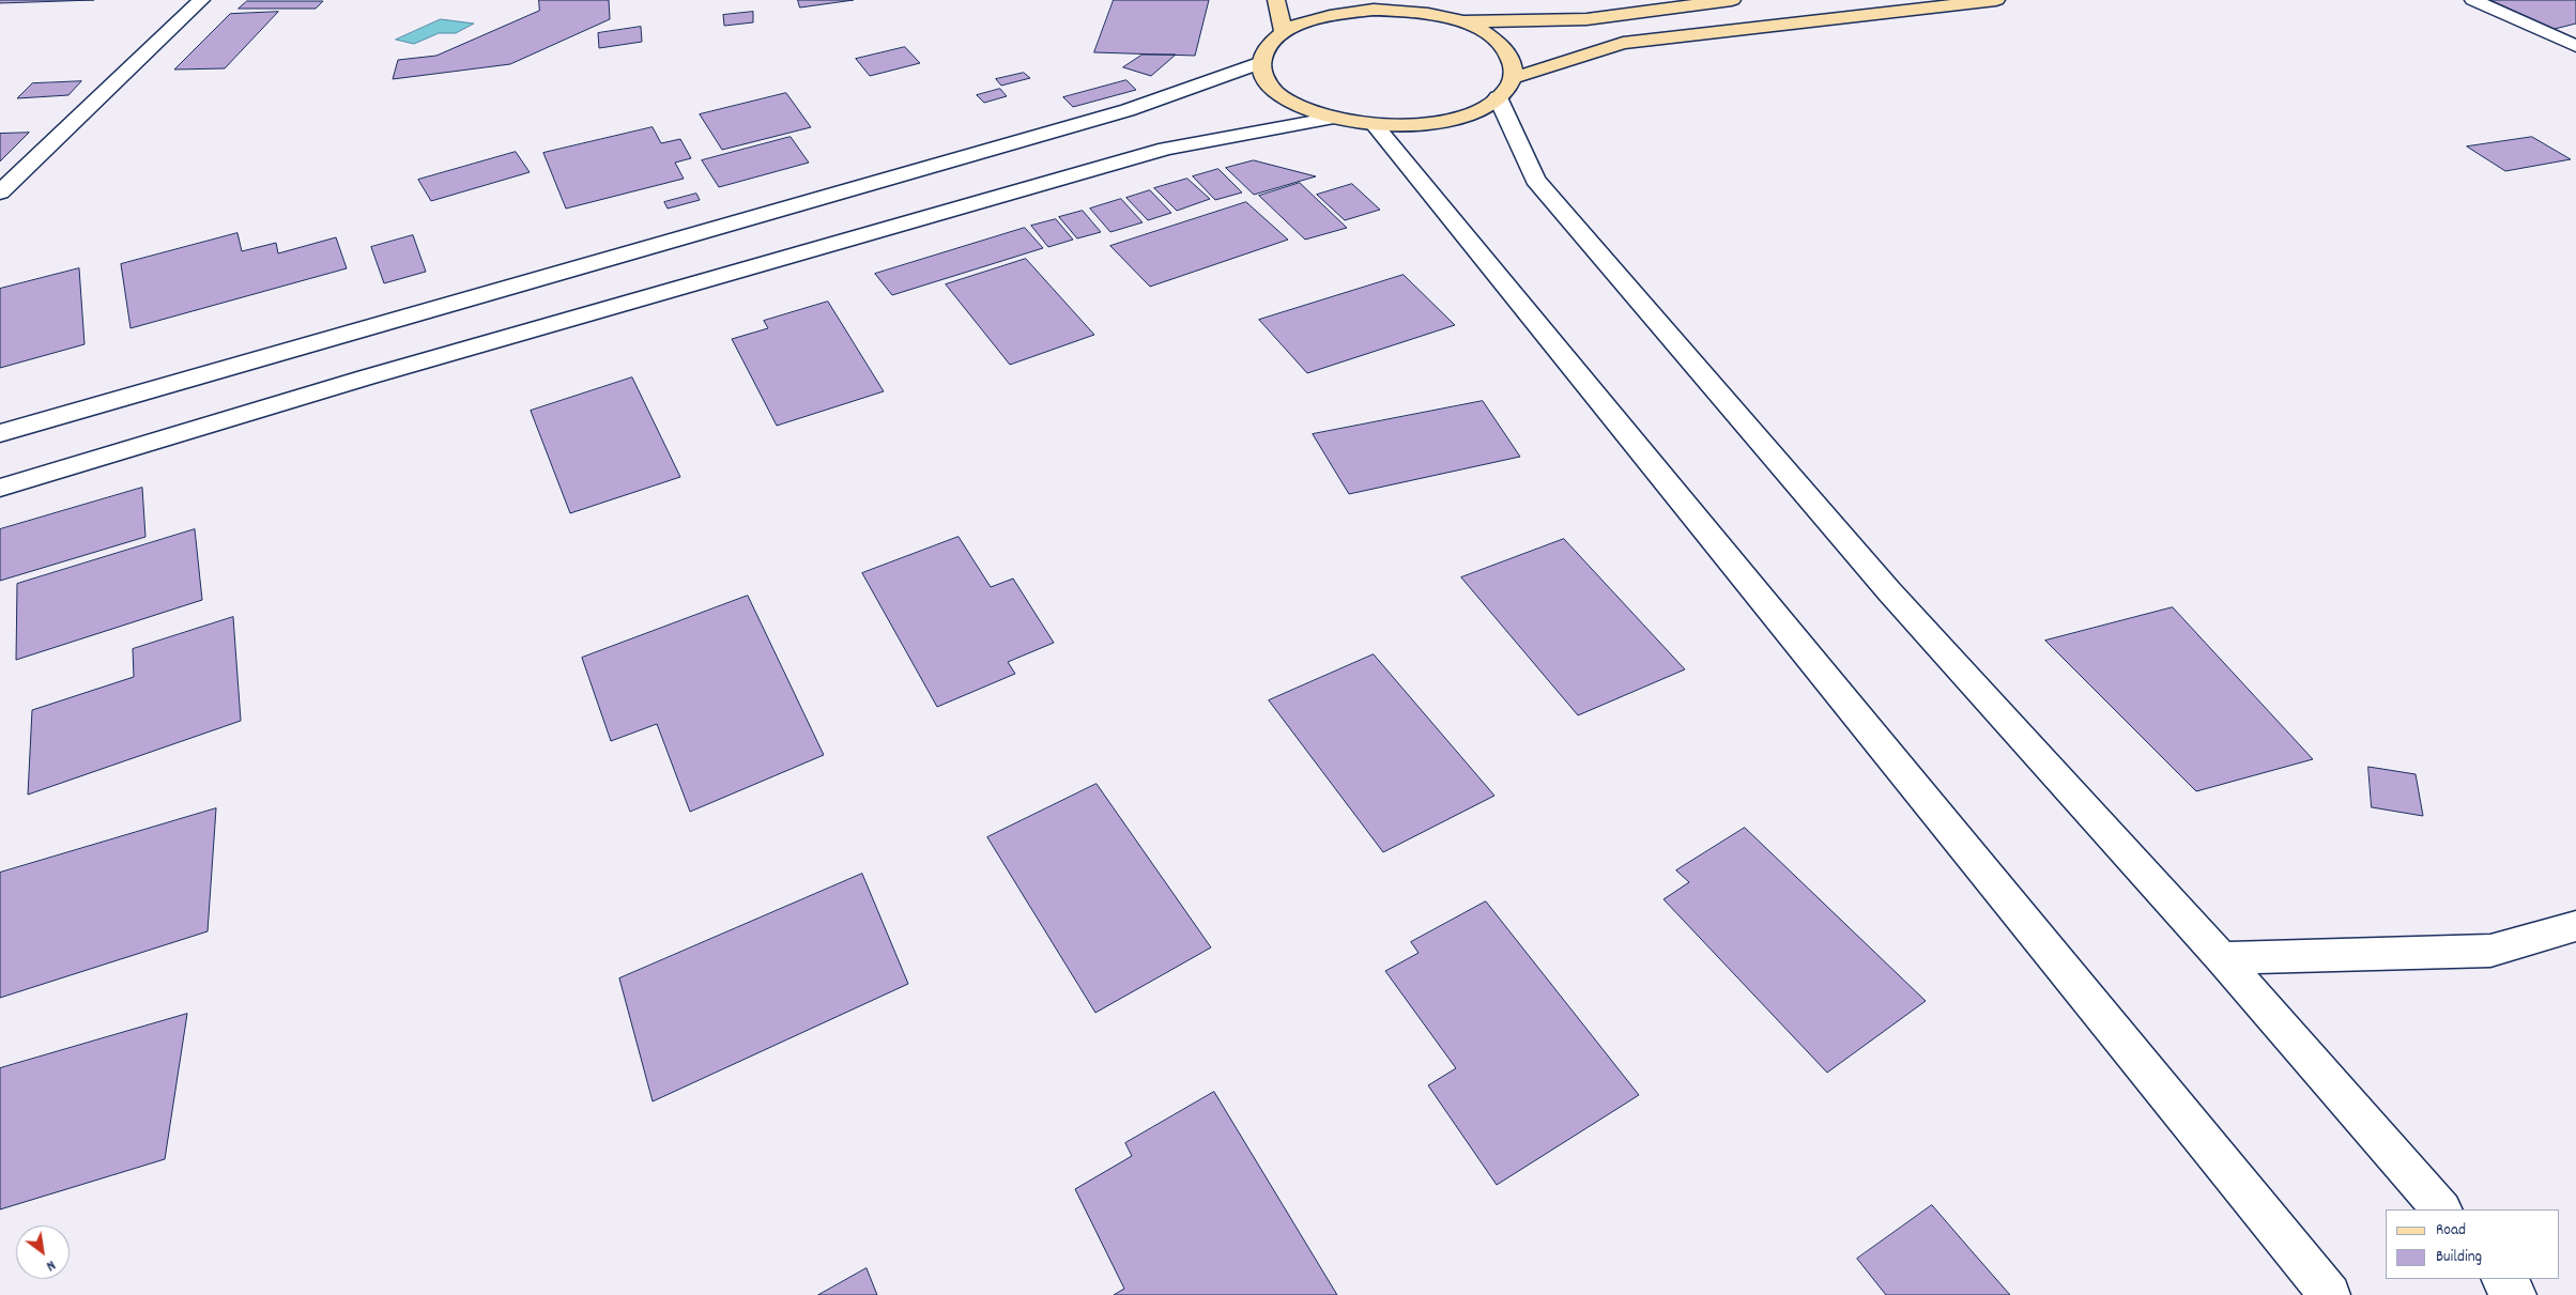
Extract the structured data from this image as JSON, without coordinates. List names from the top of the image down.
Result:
{
  "legend": ["Road", "Building"],
  "north": "bottom right"
}
